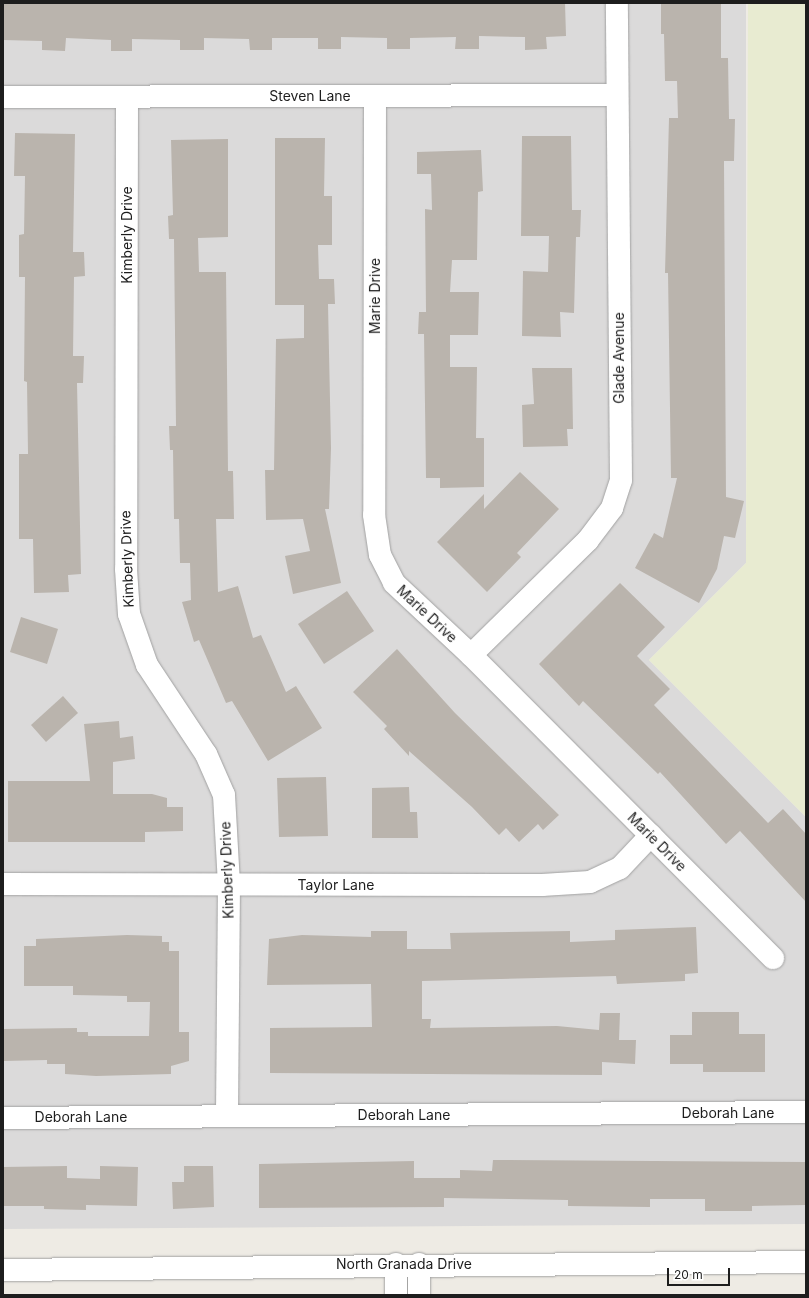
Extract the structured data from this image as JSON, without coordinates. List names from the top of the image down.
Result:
{
  "streets": {
    "street": [
      "Steven Lane",
      "Kimberly Drive",
      "Marie Drive",
      "Glade Avenue",
      "Taylor Lane",
      "Deborah Lane",
      "North Granada Drive"
    ]
  },
  "crossings": [
    ["Steven Lane", "Kimberly Drive"],
    ["Steven Lane", "Marie Drive"],
    ["Steven Lane", "Glade Avenue"],
    ["Kimberly Drive", "Taylor Lane"],
    ["Kimberly Drive", "Deborah Lane"],
    ["Marie Drive", "Glade Avenue"],
    ["Marie Drive", "Taylor Lane"]
  ],
  "scale_bar": "20 m"
}
